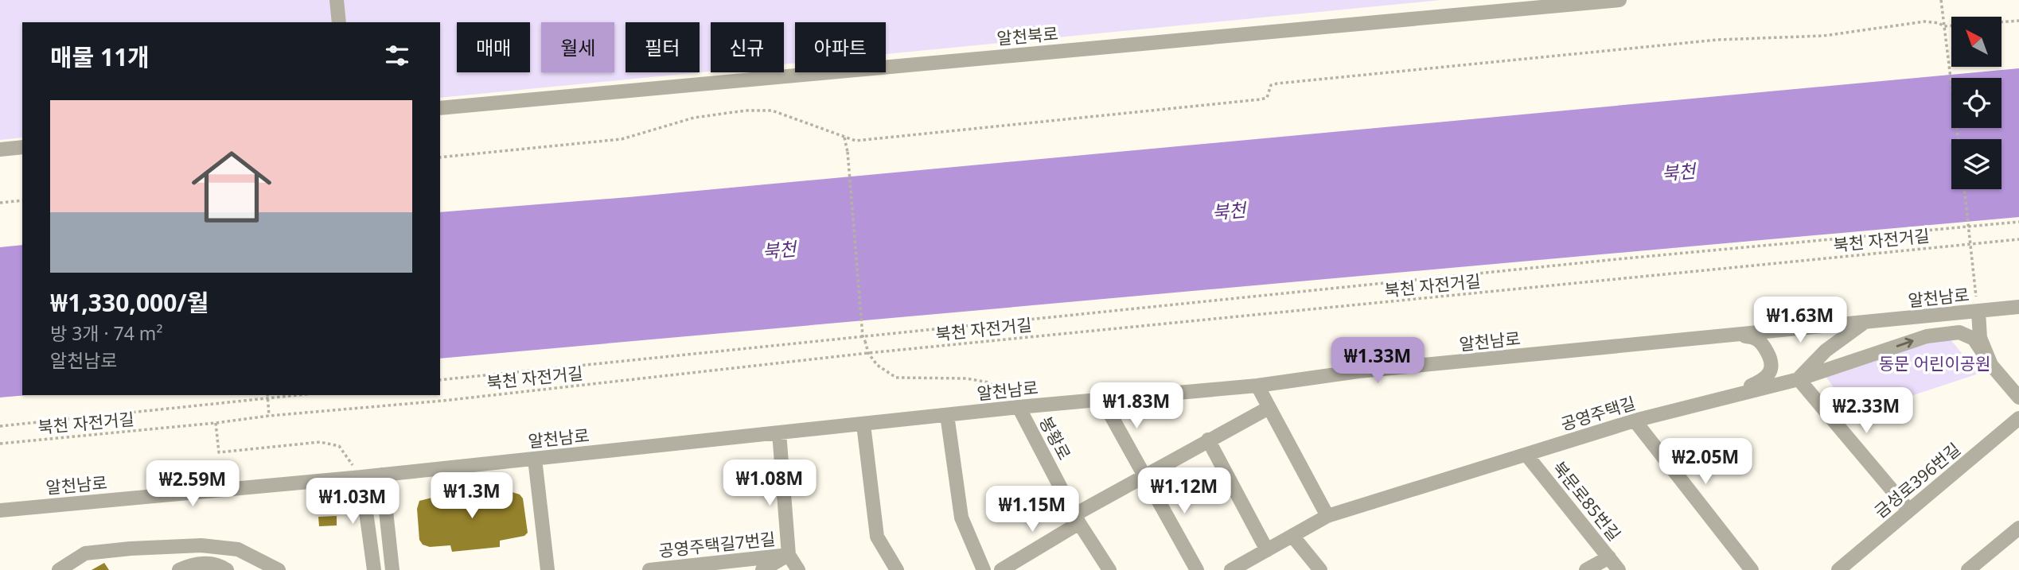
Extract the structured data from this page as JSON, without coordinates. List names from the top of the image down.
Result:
{
  "streets": {
    "street": [
      "알천북로",
      "알천남로",
      "공영주택길",
      "봉황로",
      "금성로396번길",
      "북문로85번길",
      "공영주택길7번길"
    ],
    "path": ["북천 자전거길"]
  },
  "crossings": [
    ["알천남로", "봉황로"],
    ["공영주택길", "북문로85번길"]
  ],
  "water": ["북천"],
  "parks": ["동문 어린이공원"],
  "north": "top left",
  "page": {
    "chip": [
      "매매",
      "월세",
      "필터",
      "신규",
      "아파트"
    ],
    "heading": "매물 11개",
    "list": [
      {
        "name": "₩1,330,000/월",
        "note": "방 3개 · 74 m² · 알천남로"
      }
    ],
    "price": [
      "₩1.63M",
      "₩1.33M",
      "₩1.83M",
      "₩2.33M",
      "₩2.05M",
      "₩1.08M",
      "₩2.59M",
      "₩1.12M",
      "₩1.3M",
      "₩1.03M",
      "₩1.15M"
    ]
  }
}
